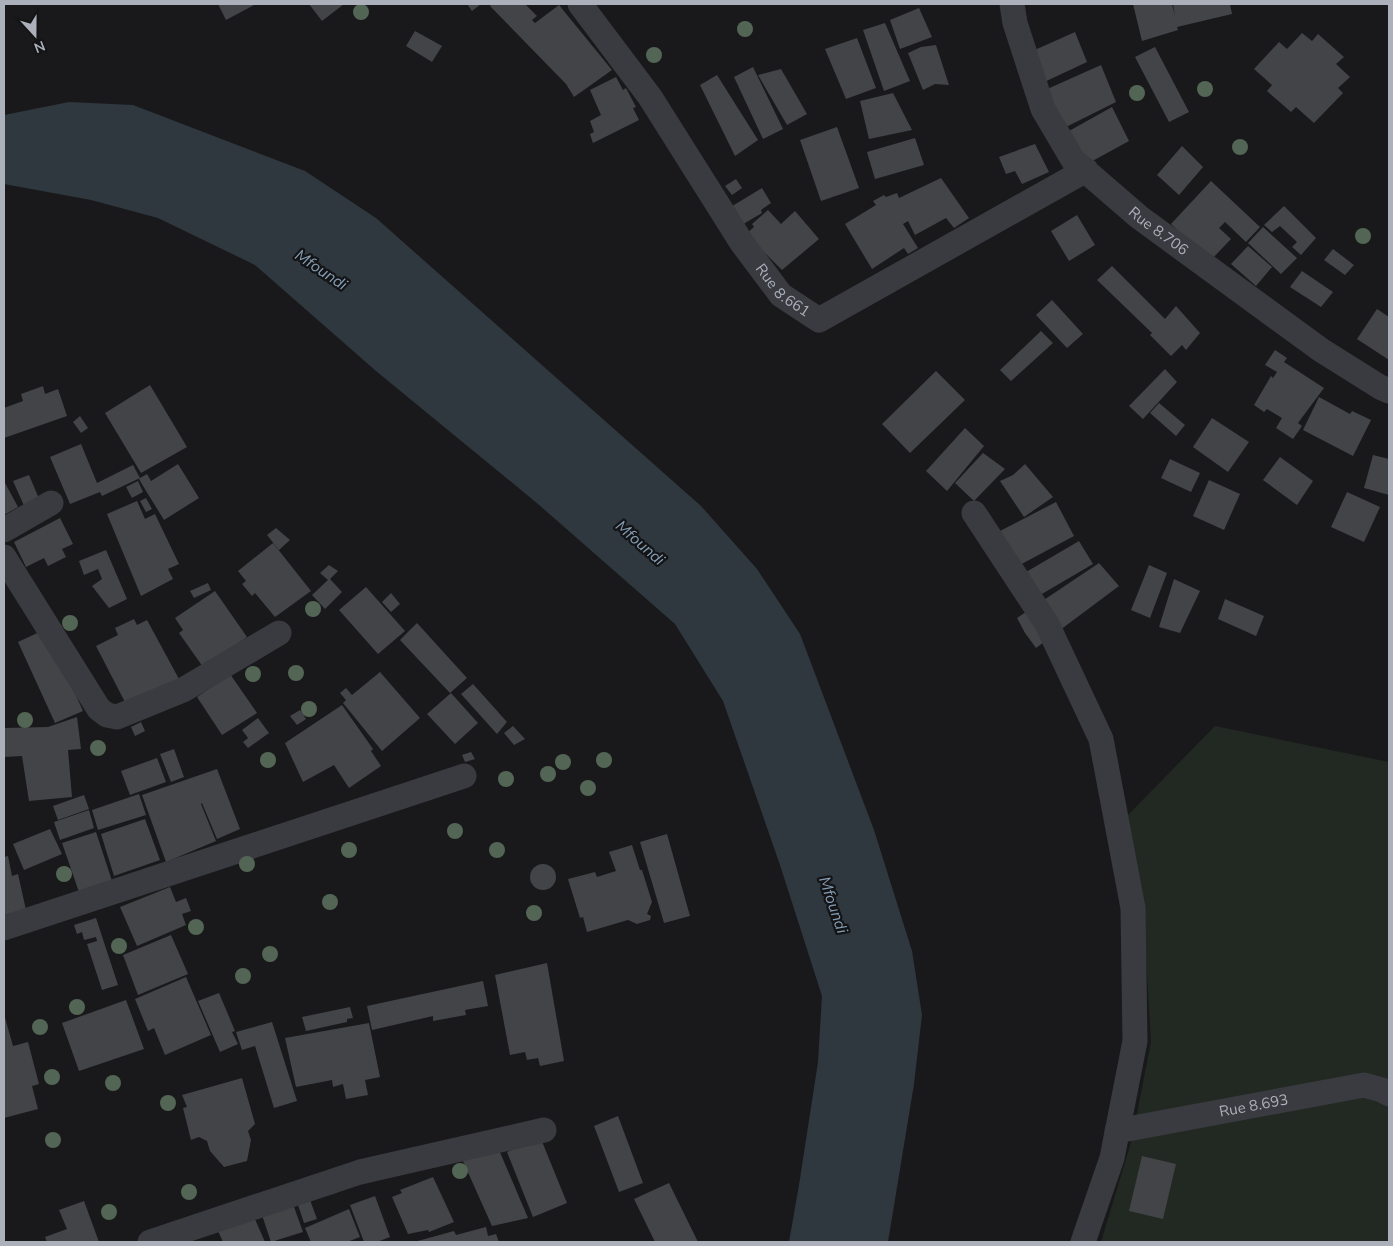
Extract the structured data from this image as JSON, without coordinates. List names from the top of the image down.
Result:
{
  "streets": {
    "street": ["Rue 8.706", "Rue 8.661", "Rue 8.693"]
  },
  "crossings": [
    ["Rue 8.706", "Rue 8.661"]
  ],
  "water": ["Mfoundi"],
  "north": "bottom"
}
